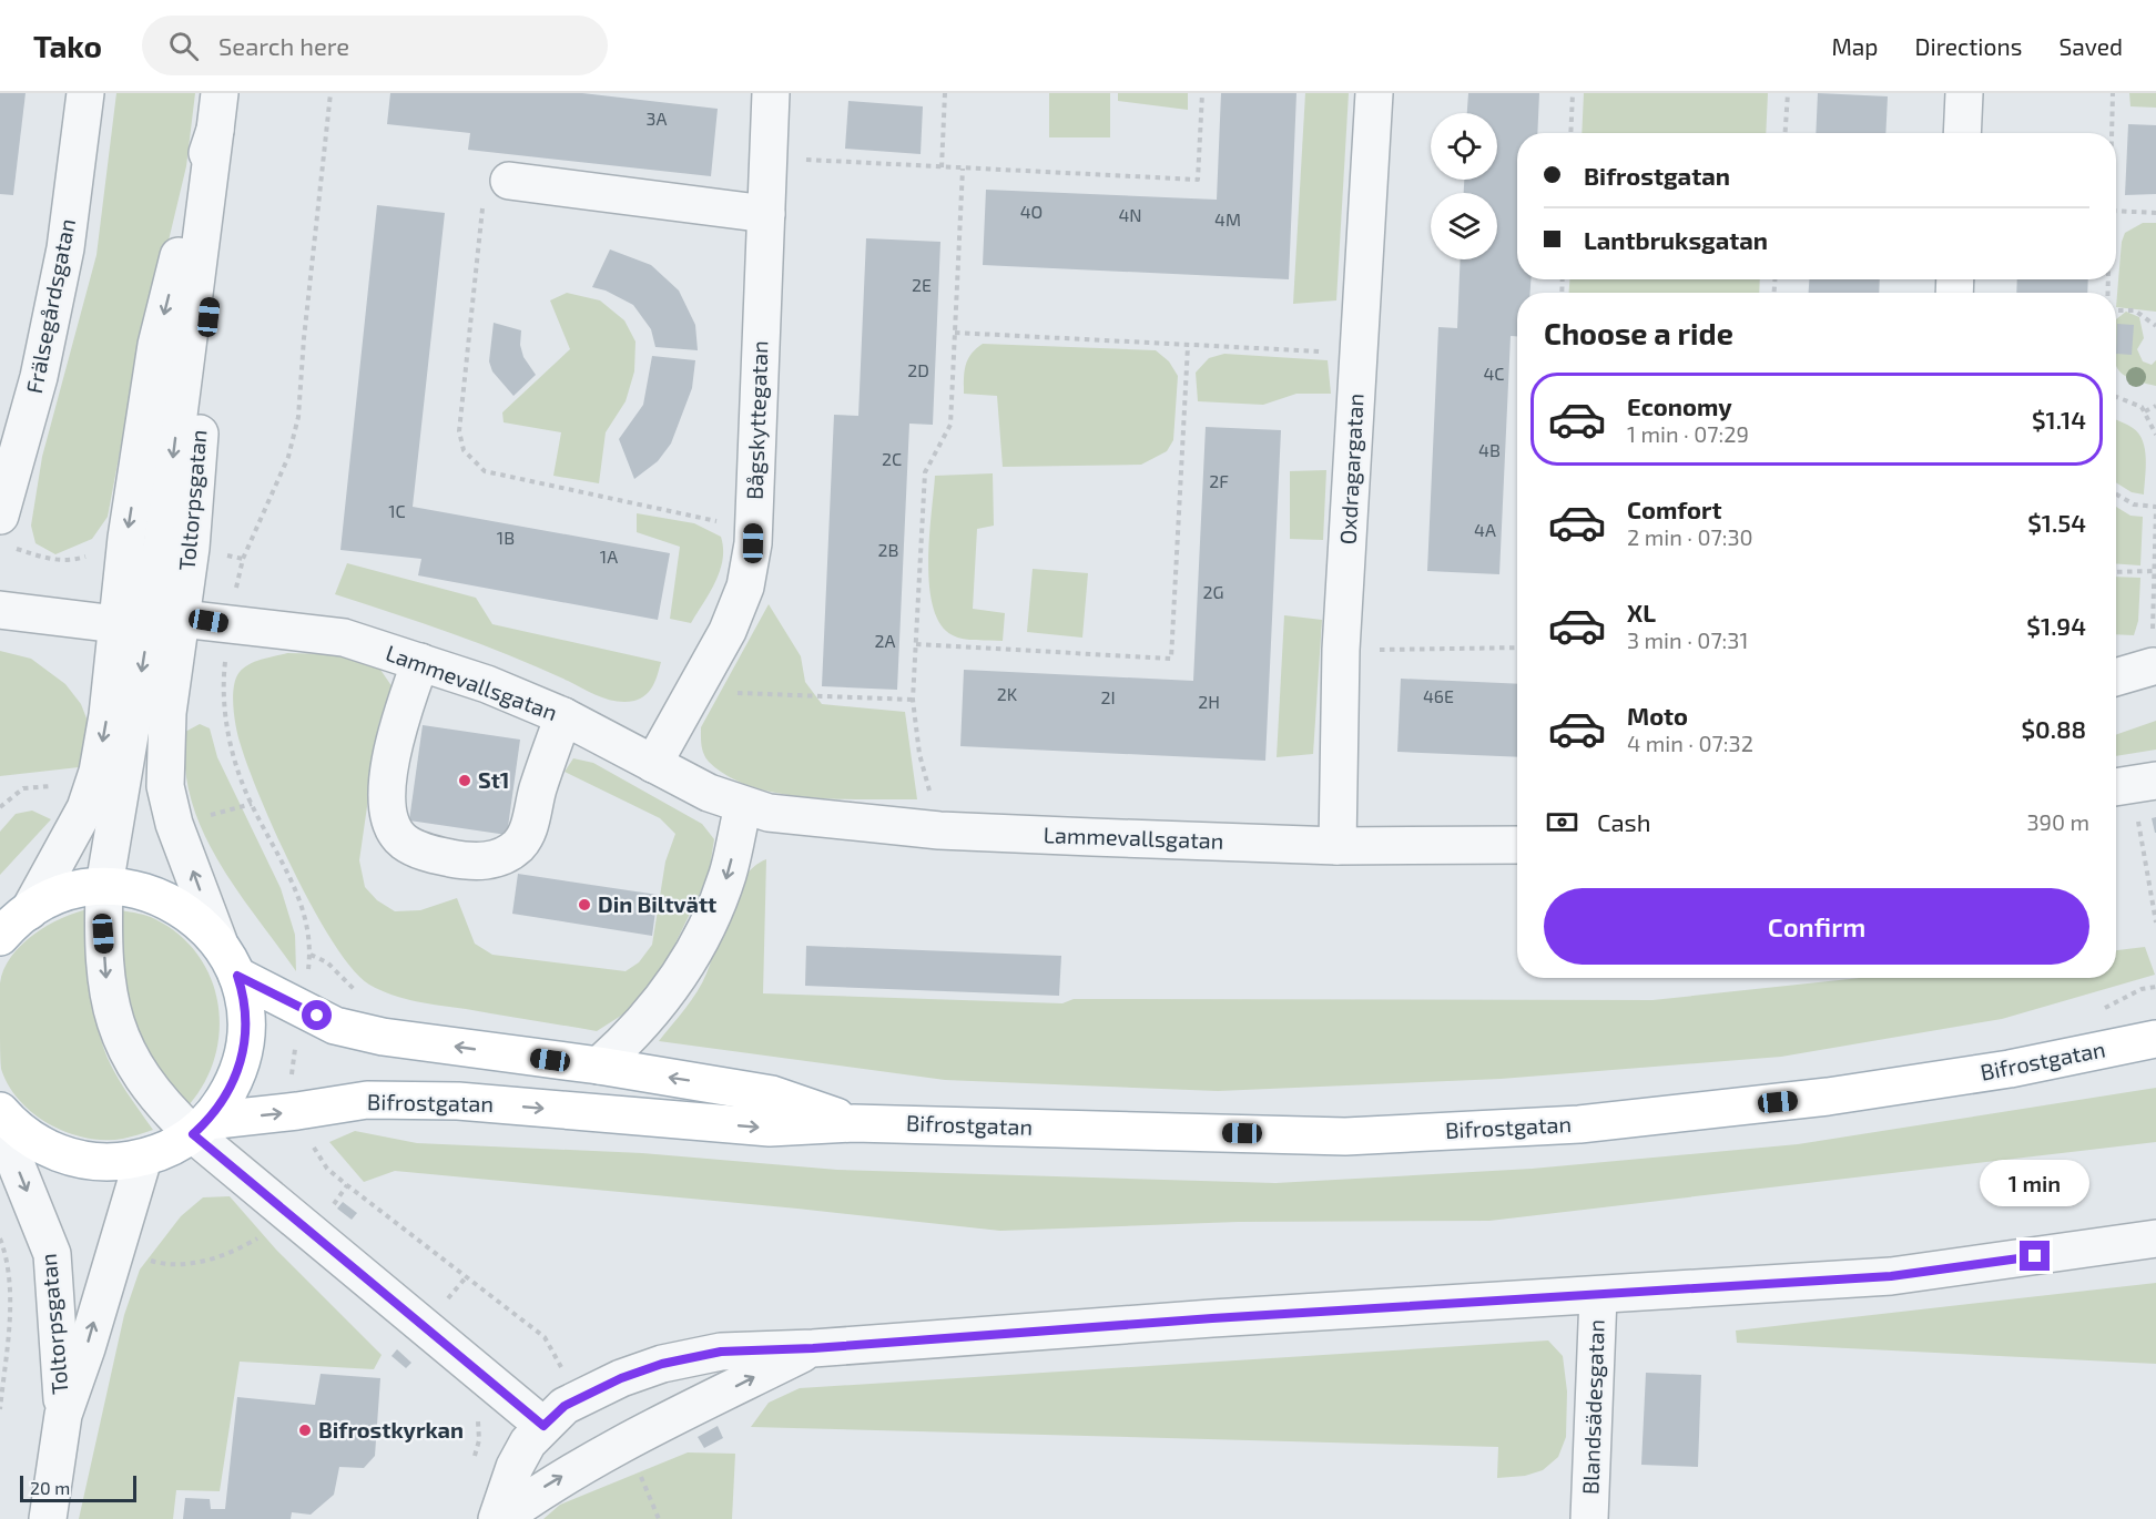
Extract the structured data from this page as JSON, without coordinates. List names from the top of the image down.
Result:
{
  "streets": {
    "main road": ["Bifrostgatan"],
    "street": [
      "Frälsegårdsgatan",
      "Bågskyttegatan",
      "Oxdragargatan",
      "Toltorpsgatan",
      "Lammevallsgatan",
      "Blandsädesgatan"
    ]
  },
  "crossings": [
    ["Bågskyttegatan", "Lammevallsgatan"],
    ["Oxdragargatan", "Lammevallsgatan"],
    ["Toltorpsgatan", "Lammevallsgatan"]
  ],
  "places": ["St1", "Din Biltvätt", "Bifrostkyrkan"],
  "house_numbers": [
    "3A",
    "4O",
    "4N",
    "4M",
    "2E",
    "2D",
    "4C",
    "4B",
    "2C",
    "2F",
    "1C",
    "4A",
    "1B",
    "2B",
    "1A",
    "2G",
    "2A",
    "2K",
    "46E",
    "2I",
    "2H"
  ],
  "scale_bar": "20 m",
  "page": {
    "header": "Tako",
    "search": "Search here",
    "nav": ["Map", "Directions", "Saved"],
    "banner": ["Bifrostgatan", "Lantbruksgatan"],
    "heading": "Choose a ride",
    "list": [
      {
        "name": "Economy",
        "note": "1 min · 07:29",
        "value": "$1.14"
      },
      {
        "name": "Comfort",
        "note": "2 min · 07:30",
        "value": "$1.54"
      },
      {
        "name": "XL",
        "note": "3 min · 07:31",
        "value": "$1.94"
      },
      {
        "name": "Moto",
        "note": "4 min · 07:32",
        "value": "$0.88"
      }
    ],
    "pay": ["Cash", "390 m"],
    "buttons": "Confirm",
    "bubble": "1 min",
    "scale": "20 m"
  }
}
